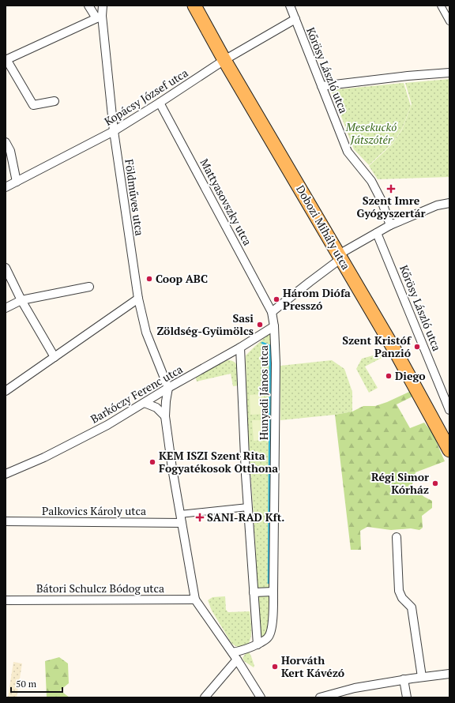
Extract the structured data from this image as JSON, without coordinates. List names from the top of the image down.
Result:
{
  "streets": {
    "main road": ["Dobozi Mihály utca"],
    "street": [
      "Kőrösy László utca",
      "Kopácsy József utca",
      "Földműves utca",
      "Mattyasovszky utca",
      "Hunyadi János utca",
      "Barkóczy Ferenc utca",
      "Palkovics Károly utca",
      "Bátori Schulcz Bódog utca"
    ]
  },
  "crossings": [
    ["Kőrösy László utca", "Kopácsy József utca"],
    ["Kopácsy József utca", "Földműves utca"],
    ["Kopácsy József utca", "Mattyasovszky utca"],
    ["Kopácsy József utca", "Dobozi Mihály utca"],
    ["Földműves utca", "Barkóczy Ferenc utca"],
    ["Mattyasovszky utca", "Hunyadi János utca"],
    ["Mattyasovszky utca", "Barkóczy Ferenc utca"],
    ["Hunyadi János utca", "Barkóczy Ferenc utca"]
  ],
  "parks": ["Mesekuckó Játszótér"],
  "places": {
    "health": ["Szent Imre Gyógyszertár", "SANI-RAD Kft."],
    "other": [
      "Coop ABC",
      "Három Diófa Presszó",
      "Sasi Zöldség-Gyümölcs",
      "Szent Kristóf Panzió",
      "Diego",
      "KEM ISZI Szent Rita Fogyatékosok Otthona",
      "Régi Simor Kórház",
      "Horváth Kert Kávézó"
    ]
  },
  "scale_bar": "50 m"
}
